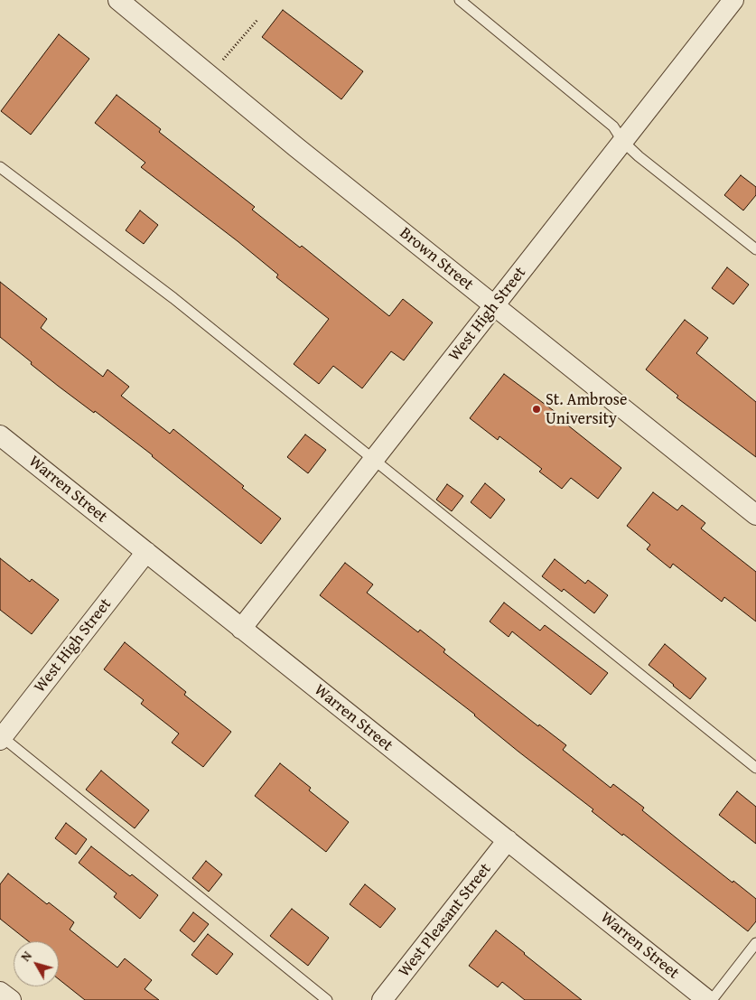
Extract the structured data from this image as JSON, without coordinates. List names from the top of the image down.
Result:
{
  "streets": {
    "street": [
      "Brown Street",
      "West High Street",
      "Warren Street",
      "West Pleasant Street"
    ]
  },
  "crossings": [
    ["Brown Street", "West High Street"],
    ["West High Street", "Warren Street"],
    ["Warren Street", "West Pleasant Street"]
  ],
  "places": ["St. Ambrose University"],
  "north": "top left"
}
